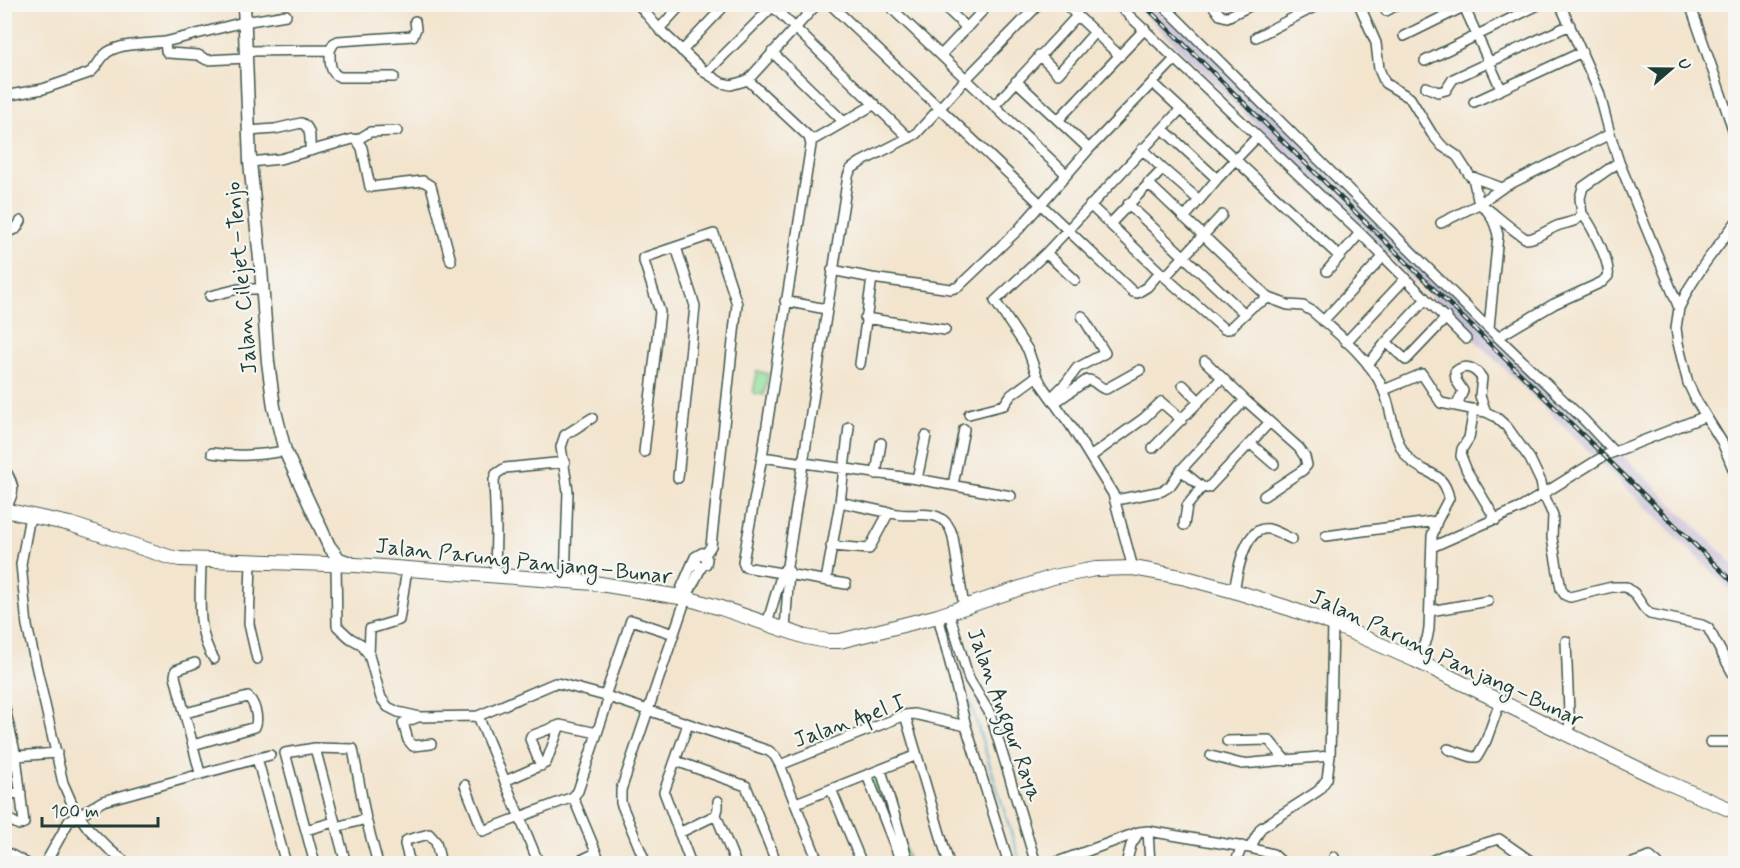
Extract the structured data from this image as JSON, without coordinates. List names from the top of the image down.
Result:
{
  "streets": {
    "main road": ["Jalan Cilejet–Tenjo", "Jalan Parung Panjang–Bunar"],
    "street": ["Jalan Anggur Raya", "Jalan Apel I"]
  },
  "crossings": [
    ["Jalan Cilejet–Tenjo", "Jalan Parung Panjang–Bunar"],
    ["Jalan Parung Panjang–Bunar", "Jalan Anggur Raya"]
  ],
  "scale_bar": "100 m",
  "north": "right"
}
